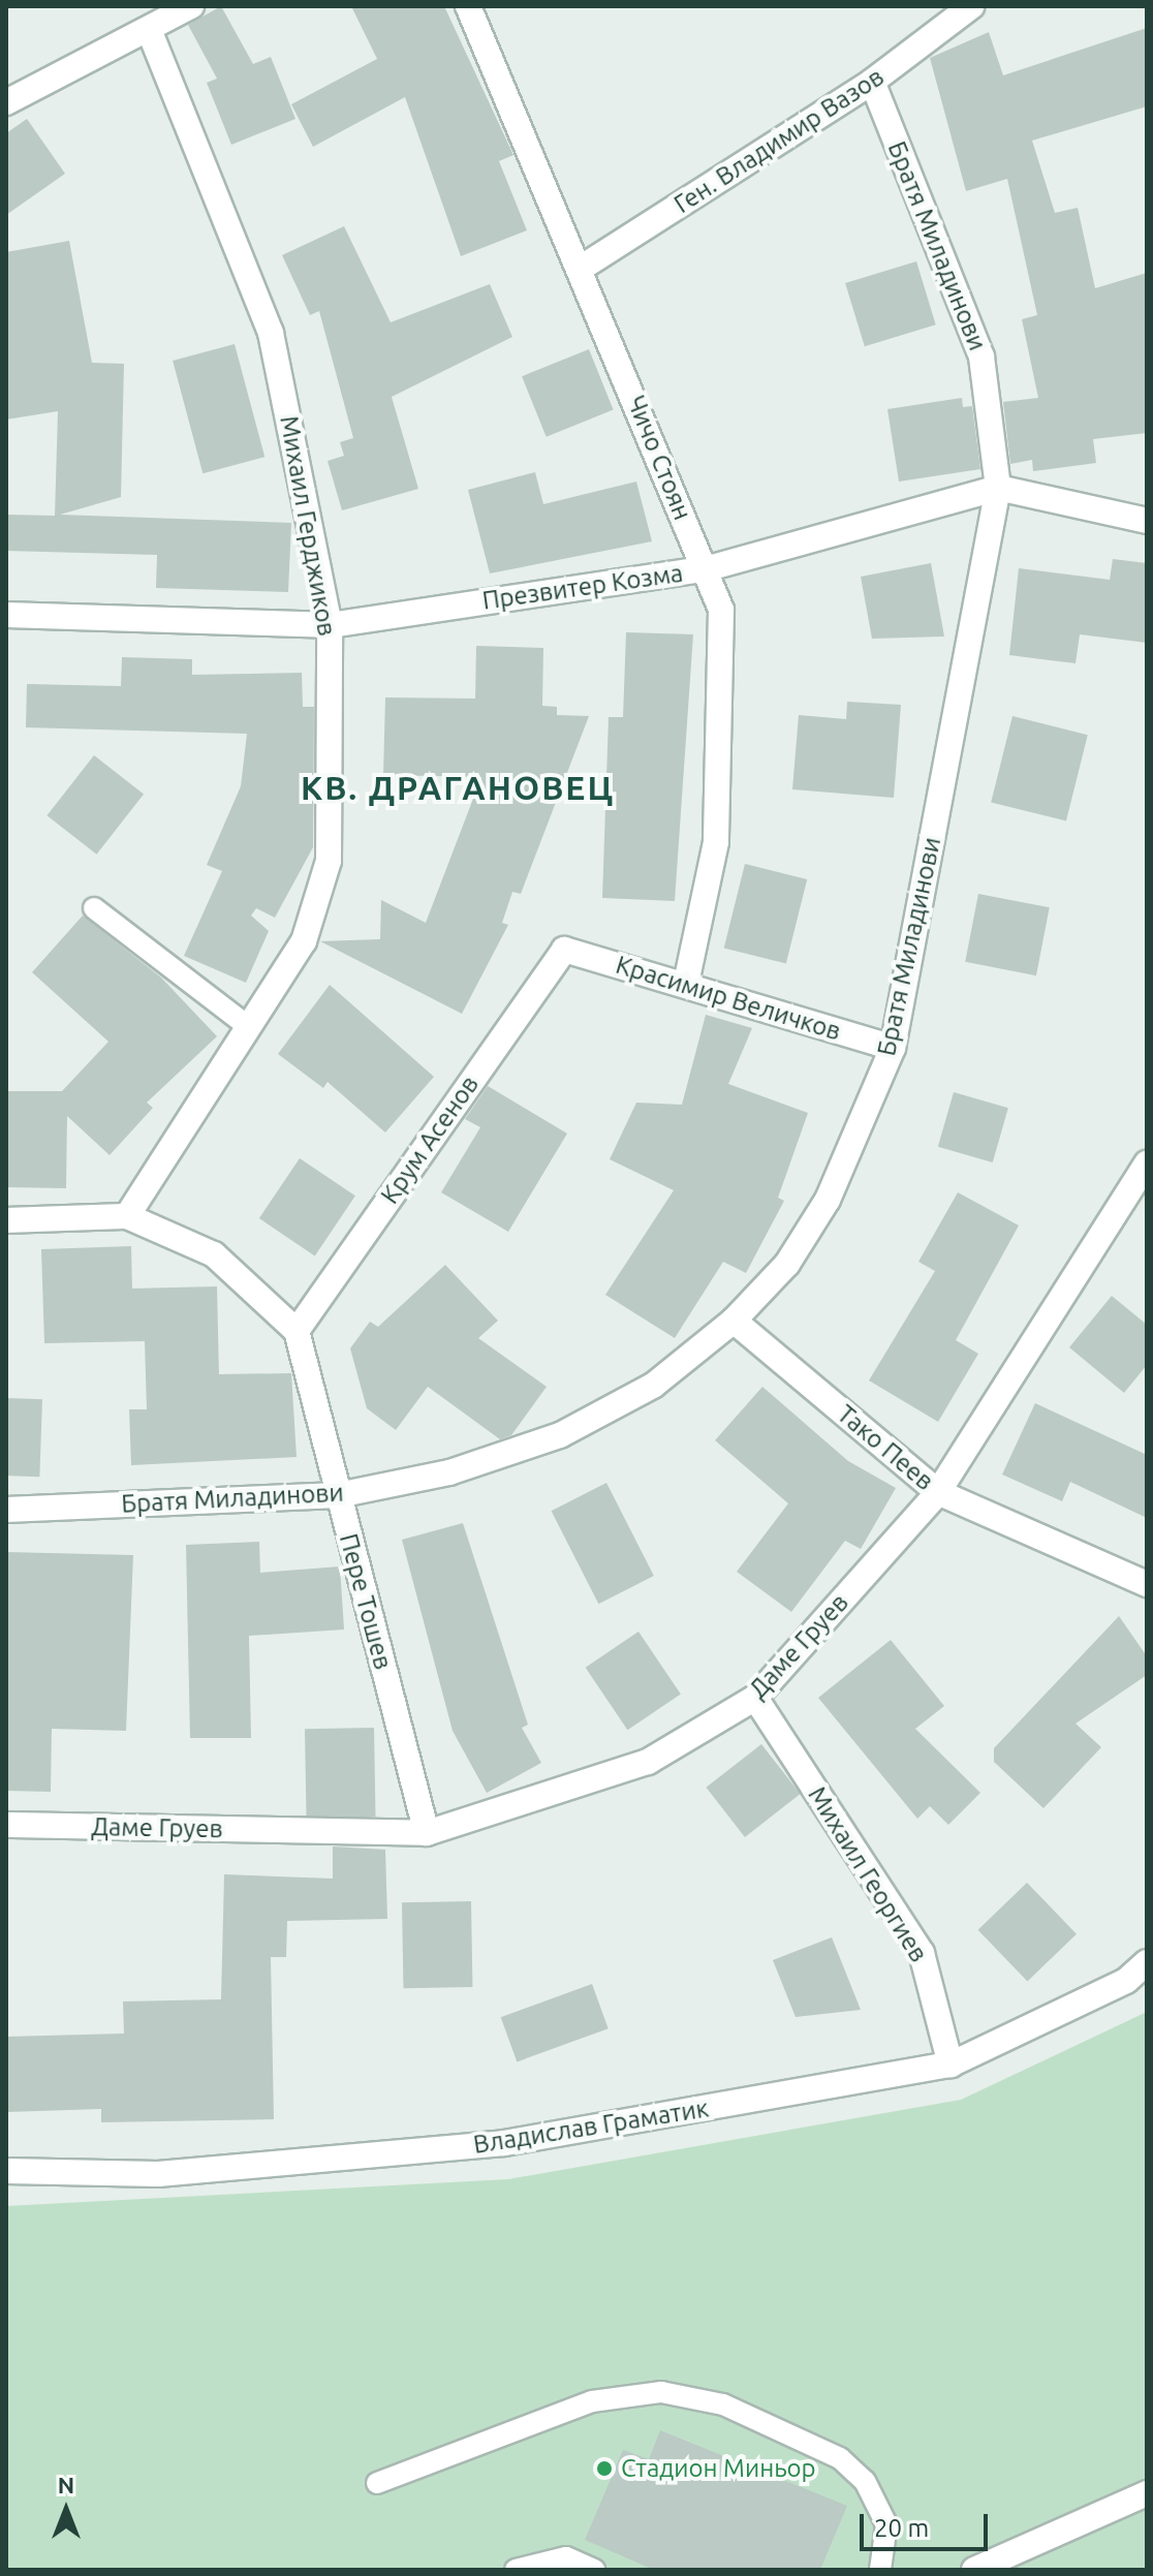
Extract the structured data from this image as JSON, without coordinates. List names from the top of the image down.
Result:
{
  "streets": {
    "street": [
      "Ген. Владимир Вазов",
      "Братя Миладинови",
      "Чичо Стоян",
      "Михаил Герджиков",
      "Презвитер Козма",
      "Красимир Величков",
      "Крум Асенов",
      "Тако Пеев",
      "Пере Тошев",
      "Даме Груев",
      "Михаил Георгиев",
      "Владислав Граматик"
    ]
  },
  "crossings": [
    ["Ген. Владимир Вазов", "Братя Миладинови"],
    ["Ген. Владимир Вазов", "Чичо Стоян"],
    ["Братя Миладинови", "Презвитер Козма"],
    ["Братя Миладинови", "Красимир Величков"],
    ["Братя Миладинови", "Тако Пеев"],
    ["Братя Миладинови", "Пере Тошев"],
    ["Чичо Стоян", "Презвитер Козма"],
    ["Чичо Стоян", "Красимир Величков"],
    ["Михаил Герджиков", "Презвитер Козма"],
    ["Красимир Величков", "Крум Асенов"],
    ["Крум Асенов", "Пере Тошев"],
    ["Тако Пеев", "Даме Груев"],
    ["Пере Тошев", "Даме Груев"],
    ["Даме Груев", "Михаил Георгиев"],
    ["Михаил Георгиев", "Владислав Граматик"]
  ],
  "districts": ["КВ. ДРАГАНОВЕЦ"],
  "places": ["Стадион Миньор"],
  "scale_bar": "20 m",
  "north": "top"
}
